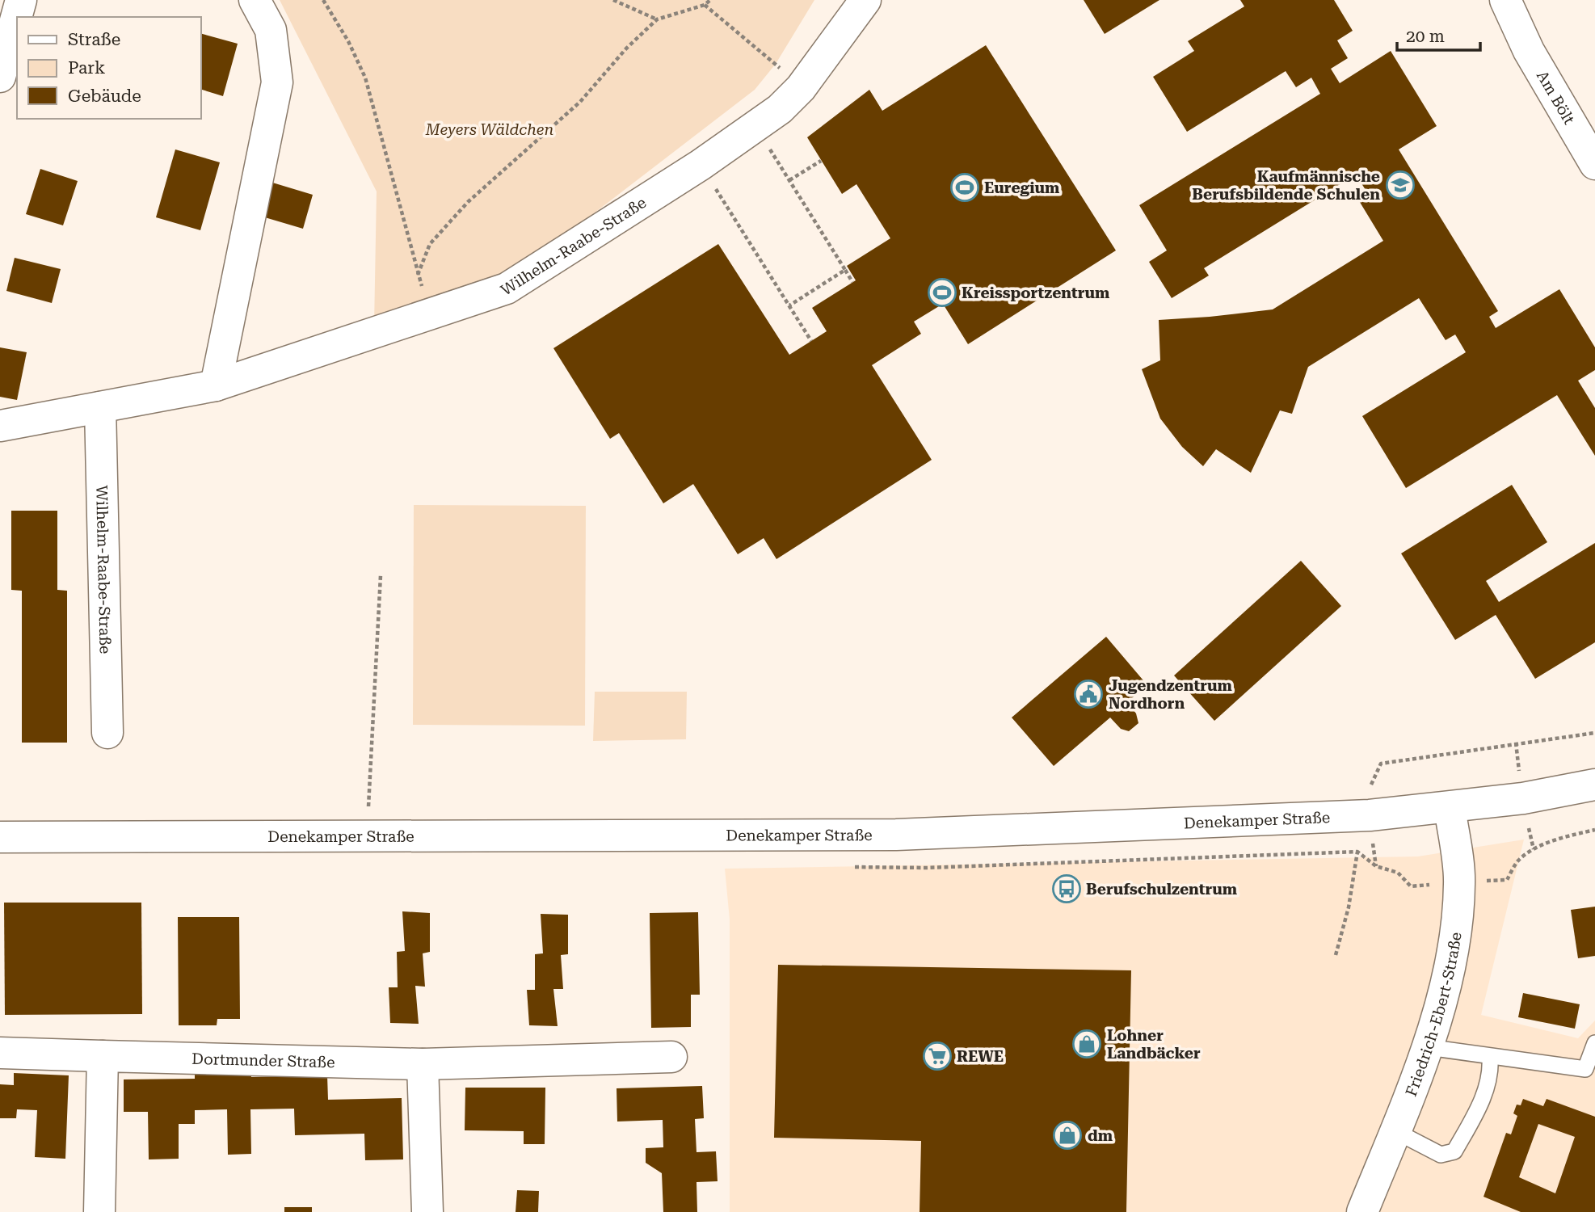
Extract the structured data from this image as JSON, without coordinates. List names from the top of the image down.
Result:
{
  "streets": {
    "street": [
      "Am Bölt",
      "Wilhelm-Raabe-Straße",
      "Denekamper Straße",
      "Friedrich-Ebert-Straße",
      "Dortmunder Straße"
    ]
  },
  "crossings": [
    ["Denekamper Straße", "Friedrich-Ebert-Straße"]
  ],
  "parks": ["Meyers Wäldchen"],
  "places": {
    "school or university": ["Kaufmännische Berufsbildende Schulen"],
    "sports": ["Euregium", "Kreissportzentrum"],
    "public building": ["Jugendzentrum Nordhorn"],
    "bus stop": ["Berufschulzentrum"],
    "shop": ["Lohner Landbäcker", "dm"],
    "supermarket": ["REWE"]
  },
  "legend": ["Straße", "Park", "Gebäude"],
  "scale_bar": "20 m"
}
